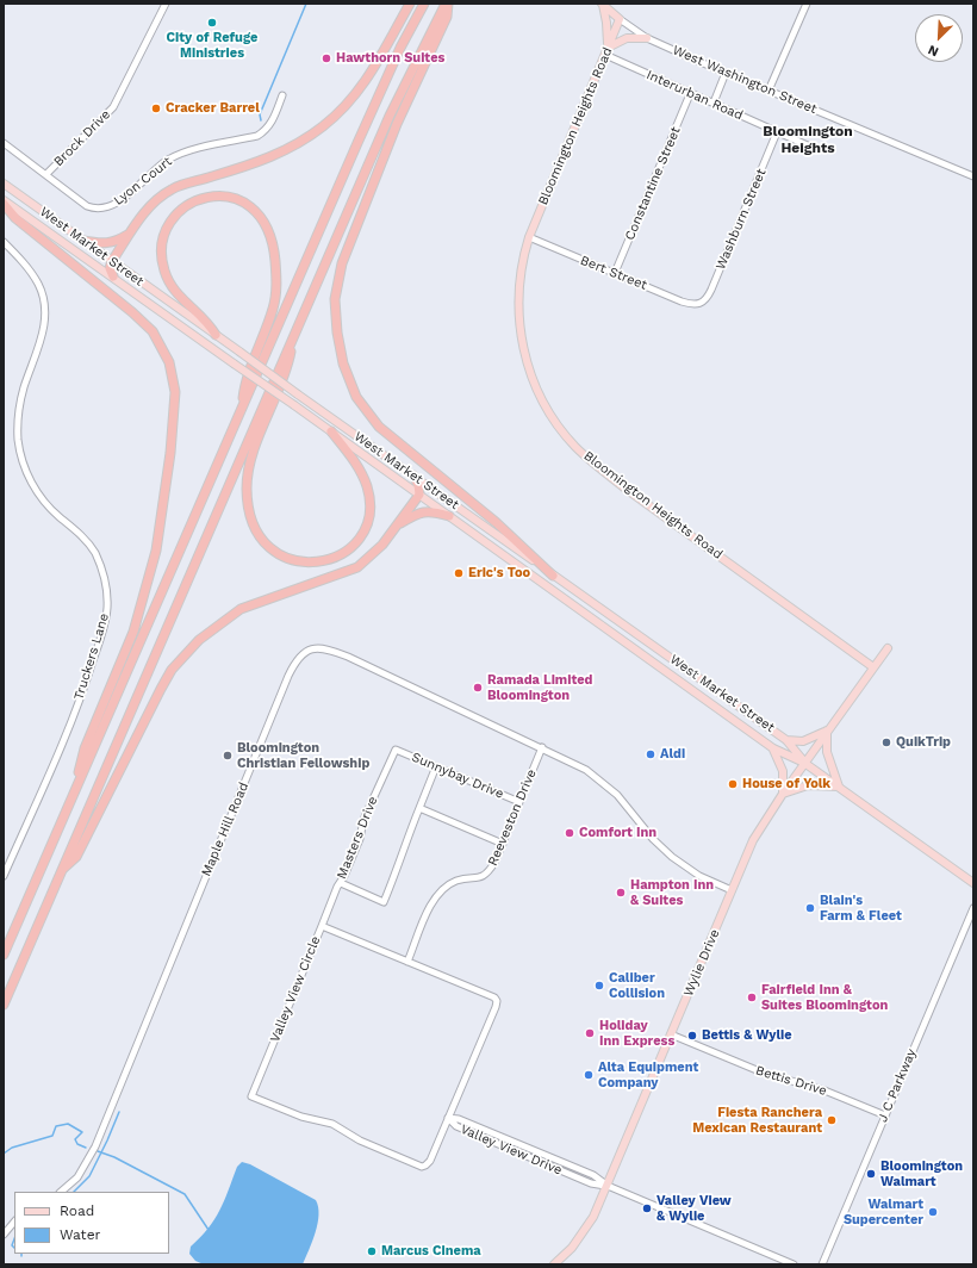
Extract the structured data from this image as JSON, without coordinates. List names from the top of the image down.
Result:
{
  "streets": {
    "main road": [
      "West Washington Street",
      "Bloomington Heights Road",
      "West Market Street",
      "Wylie Drive"
    ],
    "street": [
      "Interurban Road",
      "Brock Drive",
      "Lyon Court",
      "Constantine Street",
      "Washburn Street",
      "Bert Street",
      "Truckers Lane",
      "Sunnybay Drive",
      "Reeveston Drive",
      "Maple Hill Road",
      "Masters Drive",
      "Valley View Circle",
      "Bettis Drive",
      "J C Parkway",
      "Valley View Drive"
    ]
  },
  "crossings": [
    ["West Washington Street", "Bloomington Heights Road"],
    ["Interurban Road", "Bloomington Heights Road"],
    ["Interurban Road", "Constantine Street"],
    ["Interurban Road", "Washburn Street"],
    ["Bloomington Heights Road", "Bert Street"],
    ["Bloomington Heights Road", "Wylie Drive"],
    ["Brock Drive", "Lyon Court"],
    ["Constantine Street", "Bert Street"],
    ["Washburn Street", "Bert Street"],
    ["West Market Street", "Wylie Drive"],
    ["Sunnybay Drive", "Reeveston Drive"],
    ["Sunnybay Drive", "Masters Drive"],
    ["Reeveston Drive", "Maple Hill Road"],
    ["Reeveston Drive", "Valley View Circle"],
    ["Maple Hill Road", "Wylie Drive"],
    ["Masters Drive", "Valley View Circle"],
    ["Wylie Drive", "Bettis Drive"],
    ["Wylie Drive", "Valley View Drive"],
    ["Valley View Circle", "Valley View Drive"],
    ["Bettis Drive", "J C Parkway"]
  ],
  "districts": ["Bloomington Heights"],
  "places": [
    "City of Refuge Ministries",
    "Hawthorn Suites",
    "Cracker Barrel",
    "Eric's Too",
    "Ramada Limited Bloomington",
    "QuikTrip",
    "Aldi",
    "Bloomington Christian Fellowship",
    "House of Yolk",
    "Comfort Inn",
    "Hampton Inn & Suites",
    "Blain's Farm & Fleet",
    "Caliber Collision",
    "Fairfield Inn & Suites Bloomington",
    "Holiday Inn Express",
    "Bettis & Wylie",
    "Alta Equipment Company",
    "Fiesta Ranchera Mexican Restaurant",
    "Bloomington Walmart",
    "Valley View & Wylie",
    "Walmart Supercenter",
    "Marcus Cinema"
  ],
  "legend": ["Road", "Water"],
  "north": "bottom left"
}
